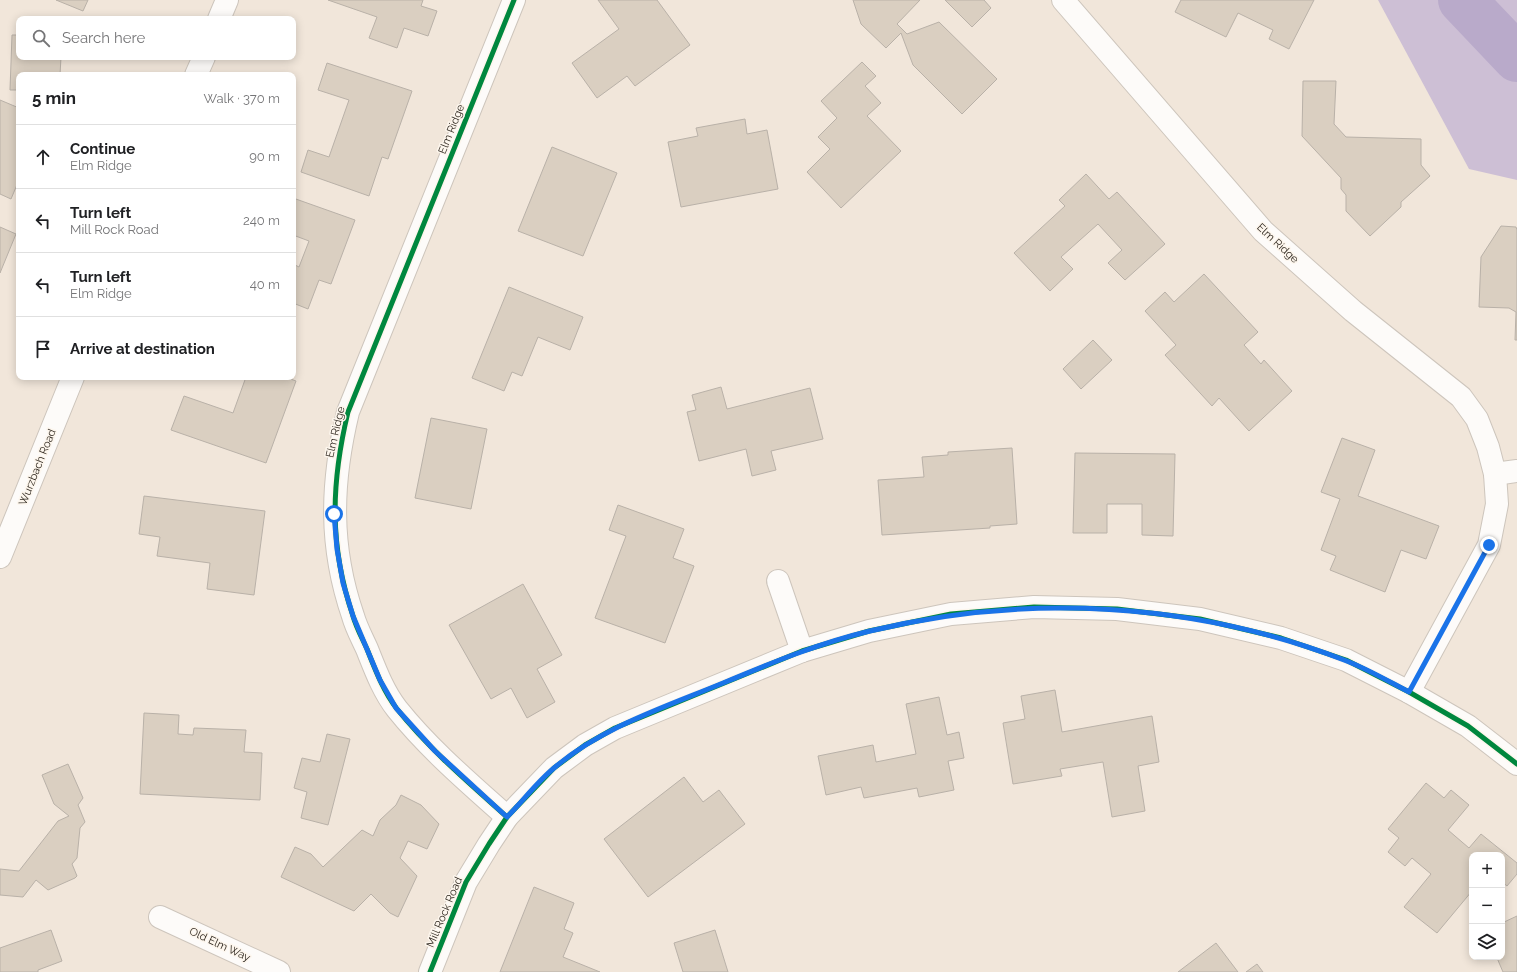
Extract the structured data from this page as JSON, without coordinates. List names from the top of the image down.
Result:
{
  "streets": {
    "street": [
      "Elm Ridge",
      "Wurzbach Road",
      "Mill Rock Road",
      "Old Elm Way"
    ]
  },
  "crossings": [
    ["Elm Ridge", "Mill Rock Road"]
  ],
  "page": {
    "search": "Search here",
    "heading": ["5 min", "Walk · 370 m"],
    "list": [
      ["Continue", "Elm Ridge", "90 m"],
      ["Turn left", "Mill Rock Road", "240 m"],
      ["Turn left", "Elm Ridge", "40 m"],
      "Arrive at destination"
    ],
    "map_buttons": ["+", "−"]
  }
}
